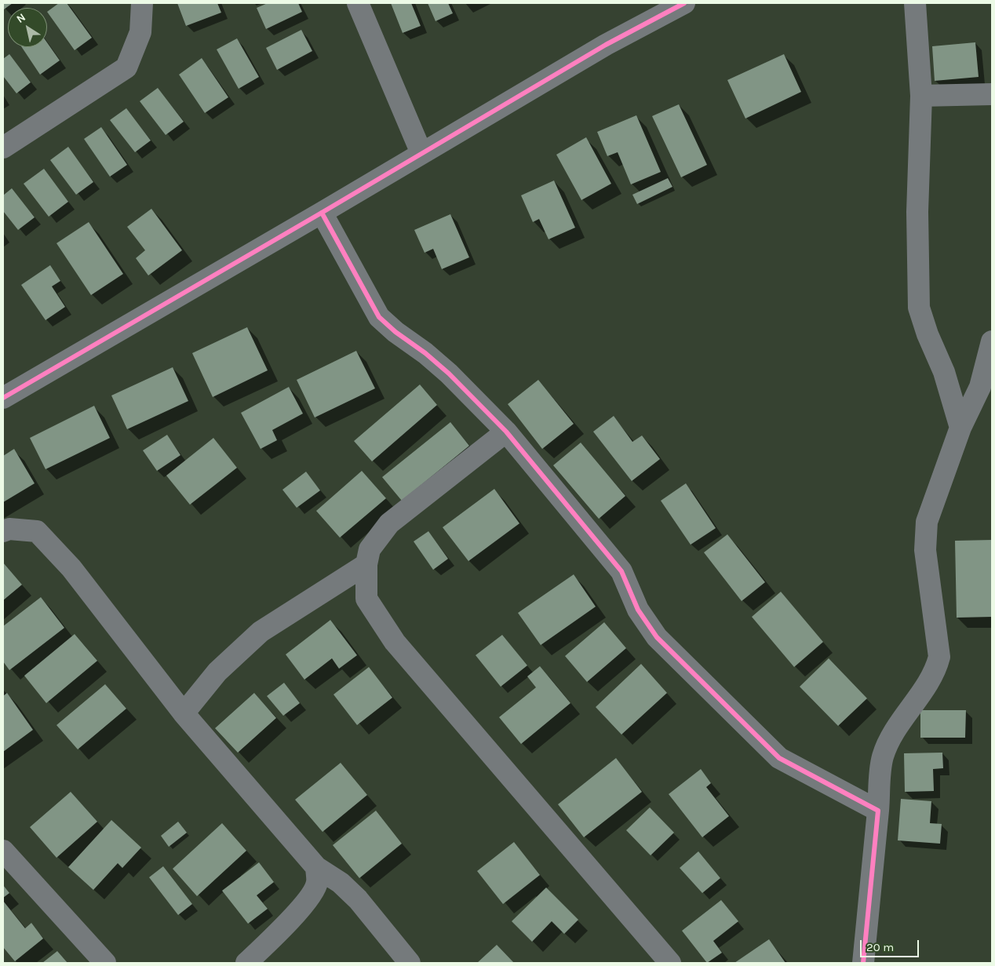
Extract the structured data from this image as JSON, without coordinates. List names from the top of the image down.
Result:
{
  "scale_bar": "20 m",
  "north": "top left"
}
